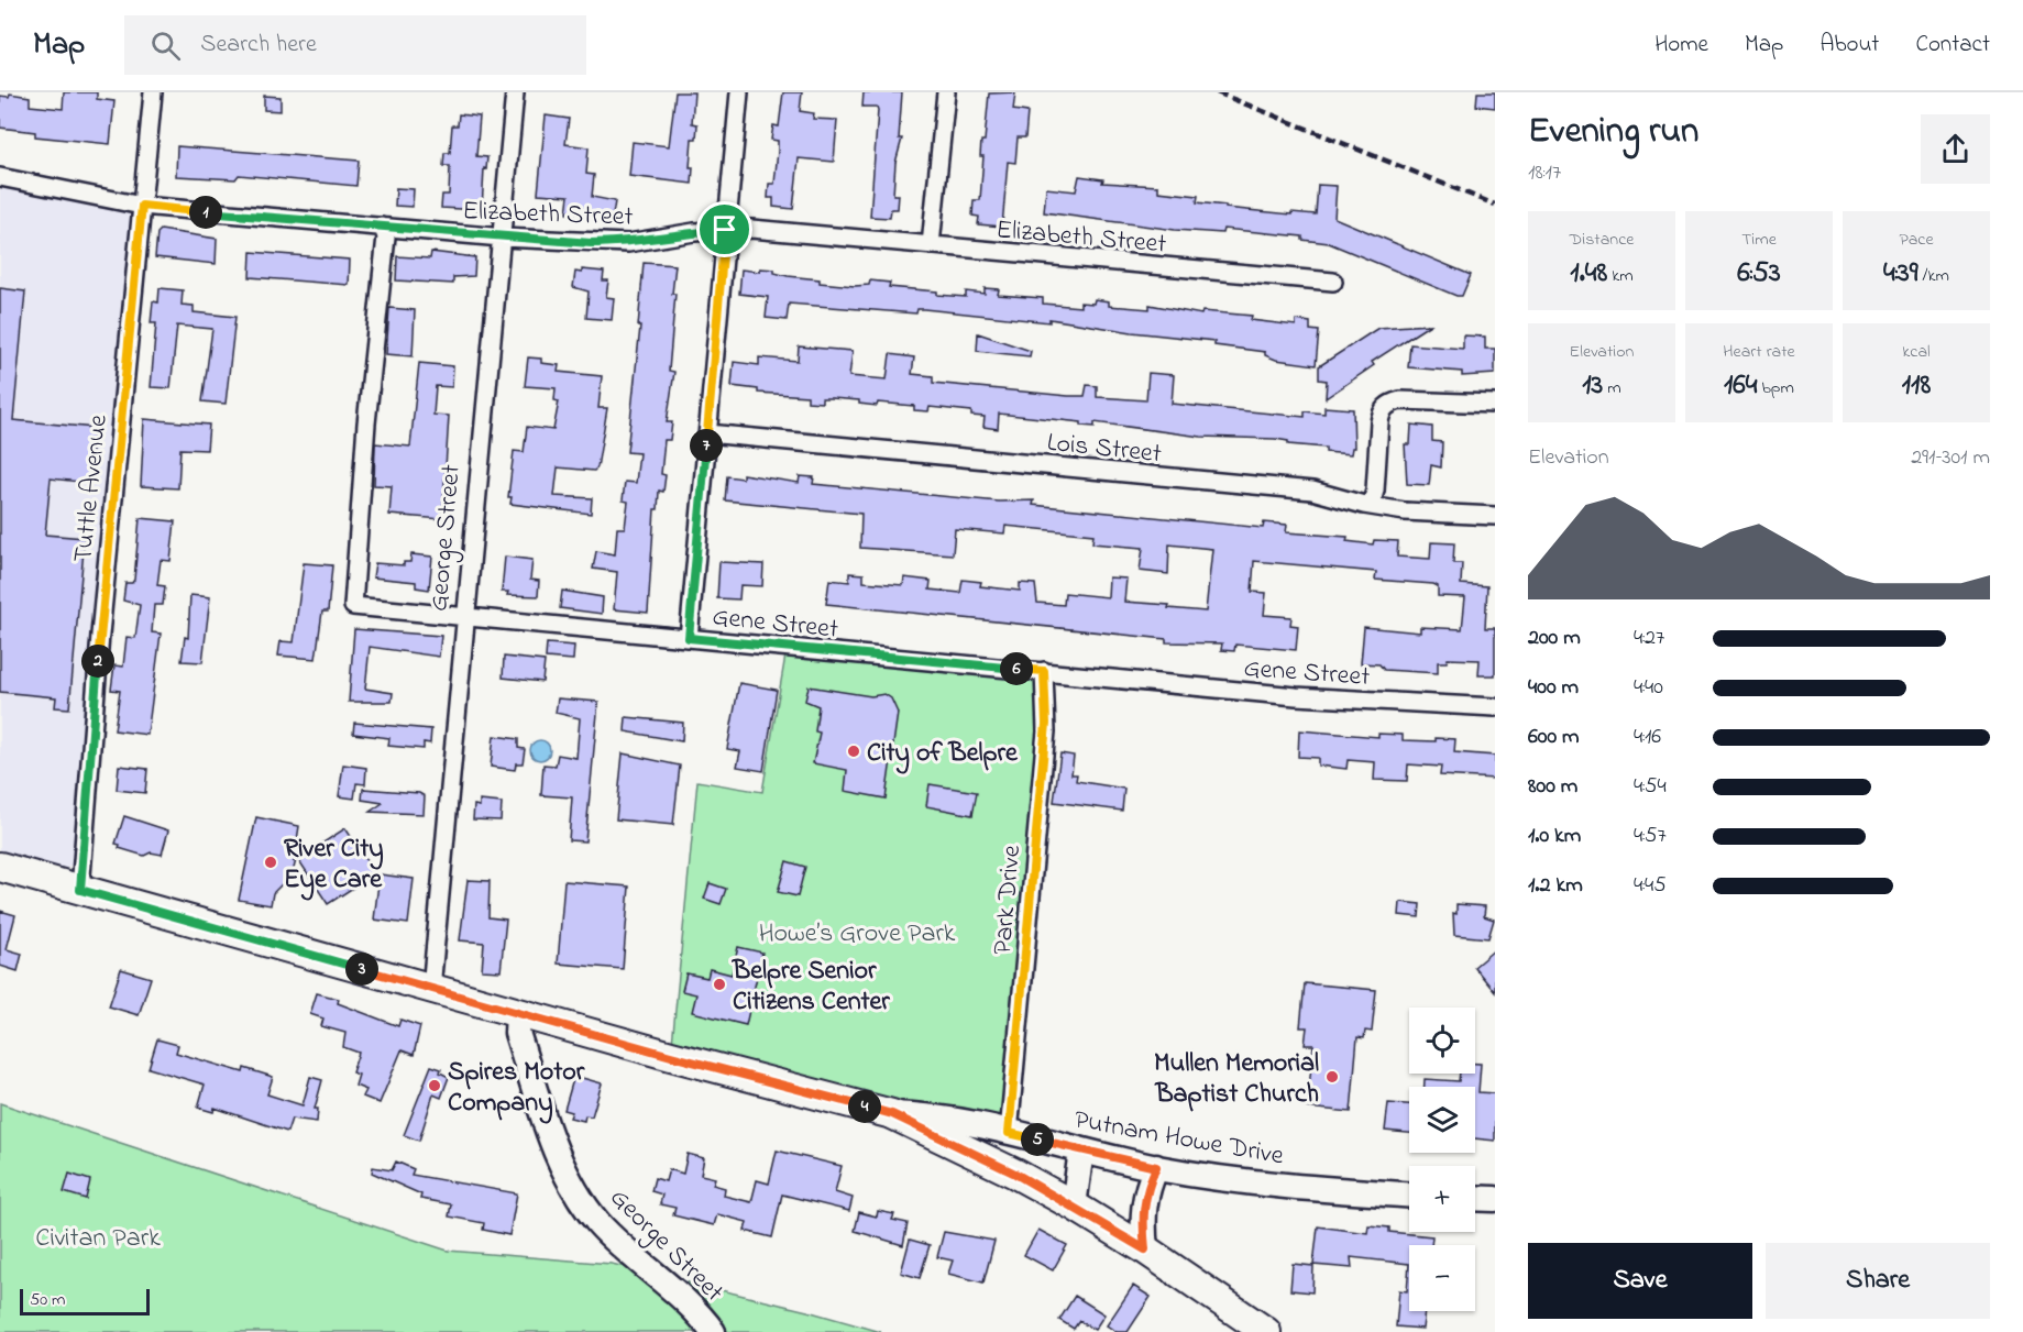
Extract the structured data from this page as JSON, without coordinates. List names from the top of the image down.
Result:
{
  "streets": {
    "street": [
      "Elizabeth Street",
      "Lois Street",
      "Tuttle Avenue",
      "George Street",
      "Gene Street",
      "Park Drive",
      "Putnam Howe Drive"
    ]
  },
  "crossings": [
    ["Elizabeth Street", "Tuttle Avenue"],
    ["Elizabeth Street", "George Street"],
    ["Elizabeth Street", "Gene Street"],
    ["George Street", "Gene Street"],
    ["Gene Street", "Park Drive"],
    ["Park Drive", "Putnam Howe Drive"]
  ],
  "parks": ["Howe’s Grove Park", "Civitan Park"],
  "places": [
    "City of Belpre",
    "River City Eye Care",
    "Belpre Senior Citizens Center",
    "Mullen Memorial Baptist Church",
    "Spires Motor Company"
  ],
  "scale_bar": "50 m",
  "page": {
    "header": "Map",
    "search": "Search here",
    "nav": [
      "Home",
      "Map",
      "About",
      "Contact"
    ],
    "heading": ["Evening run", "18:17"],
    "pins": [
      "1",
      "7",
      "2",
      "6",
      "3",
      "4",
      "5"
    ],
    "stats": [
      ["Distance", "1.48 km"],
      ["Time", "6:53"],
      ["Pace", "4:39 /km"],
      ["Elevation", "13 m"],
      ["Heart rate", "164 bpm"],
      ["kcal", "118"]
    ],
    "chart": ["Elevation", "291–301 m"],
    "list": [
      {
        "name": "200 m",
        "note": "4:27"
      },
      {
        "name": "400 m",
        "note": "4:40"
      },
      {
        "name": "600 m",
        "note": "4:16"
      },
      {
        "name": "800 m",
        "note": "4:54"
      },
      {
        "name": "1.0 km",
        "note": "4:57"
      },
      {
        "name": "1.2 km",
        "note": "4:45"
      }
    ],
    "map_buttons": ["+", "−"],
    "buttons": ["Save", "Share"],
    "scale": "50 m"
  }
}
